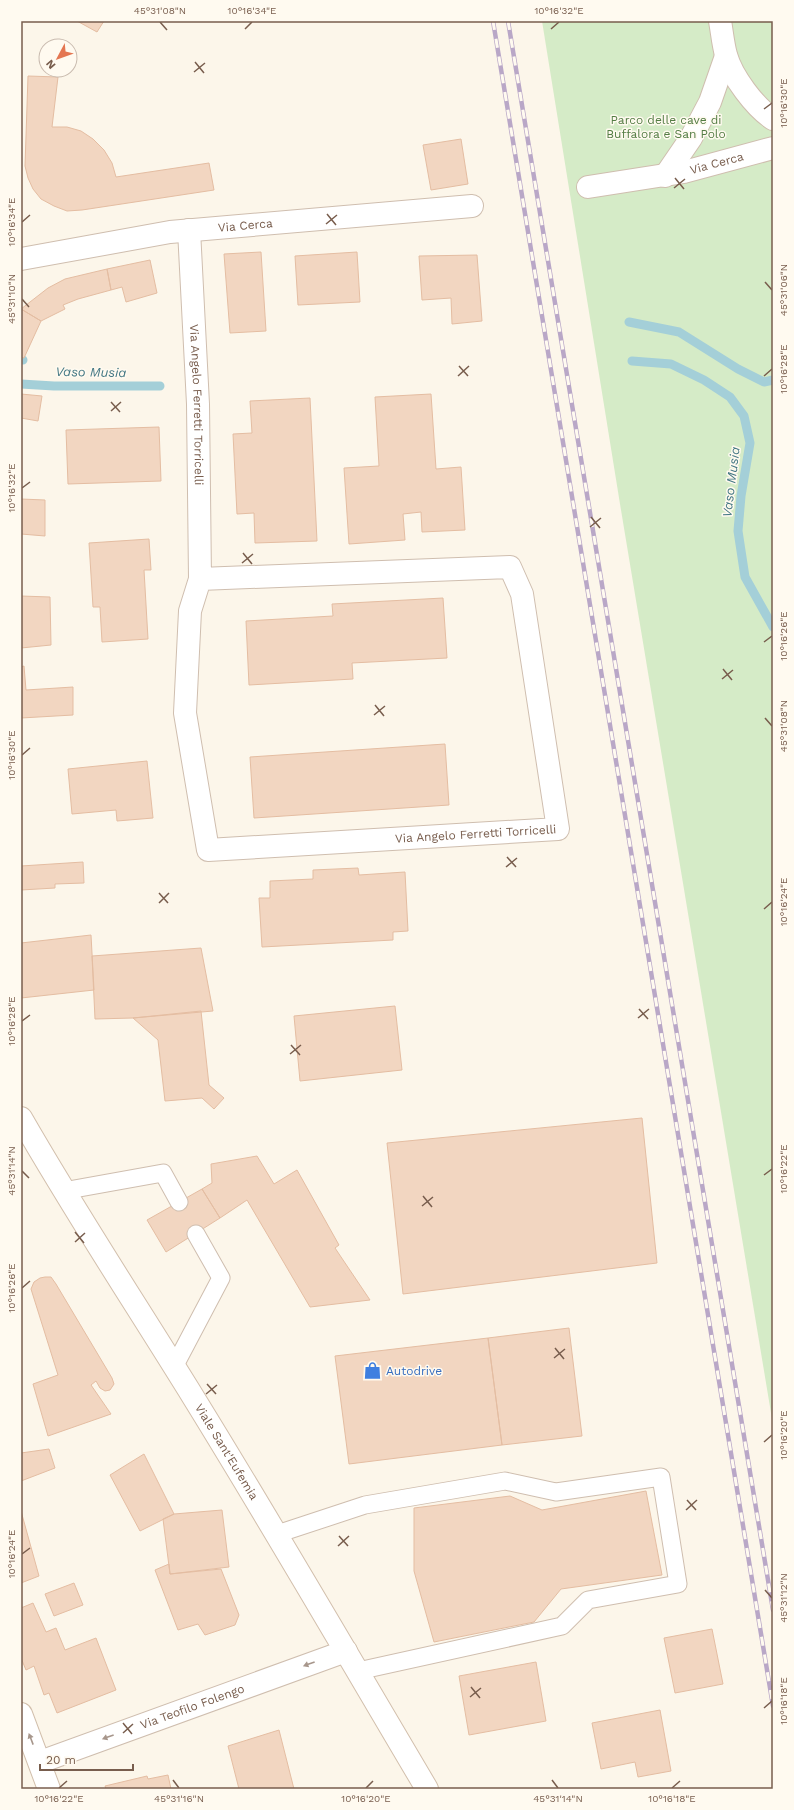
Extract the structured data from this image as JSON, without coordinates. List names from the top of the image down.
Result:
{
  "streets": {
    "street": [
      "Via Cerca",
      "Via Angelo Ferretti Torricelli",
      "Viale Sant'Eufemia",
      "Via Teofilo Folengo"
    ]
  },
  "crossings": [
    ["Via Cerca", "Via Angelo Ferretti Torricelli"],
    ["Viale Sant'Eufemia", "Via Teofilo Folengo"]
  ],
  "one_way": ["Via Teofilo Folengo"],
  "water": ["Vaso Musia"],
  "parks": ["Parco delle cave di Buffalora e San Polo"],
  "places": {
    "shop": ["Autodrive"]
  },
  "scale_bar": "20 m",
  "north": "bottom left",
  "coordinates": [
    "45°31'08\"N",
    "10°16'34\"E",
    "10°16'32\"E",
    "10°16'30\"E",
    "45°31'06\"N",
    "45°31'10\"N",
    "10°16'28\"E",
    "10°16'26\"E",
    "10°16'24\"E",
    "10°16'22\"E",
    "45°31'14\"N",
    "10°16'20\"E",
    "45°31'12\"N",
    "10°16'18\"E",
    "45°31'16\"N"
  ]
}
